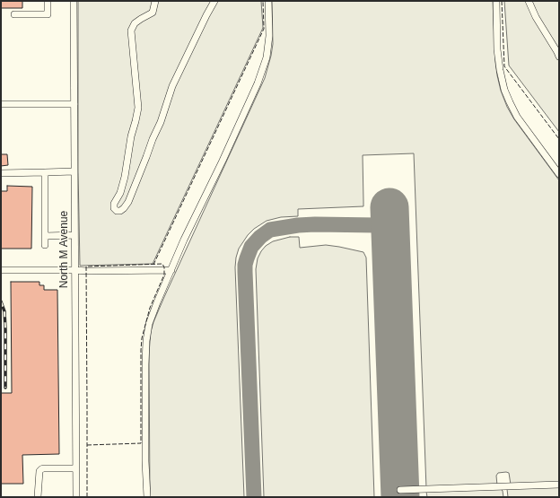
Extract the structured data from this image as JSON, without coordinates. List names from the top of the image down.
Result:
{
  "streets": {
    "street": ["North M Avenue"]
  }
}
